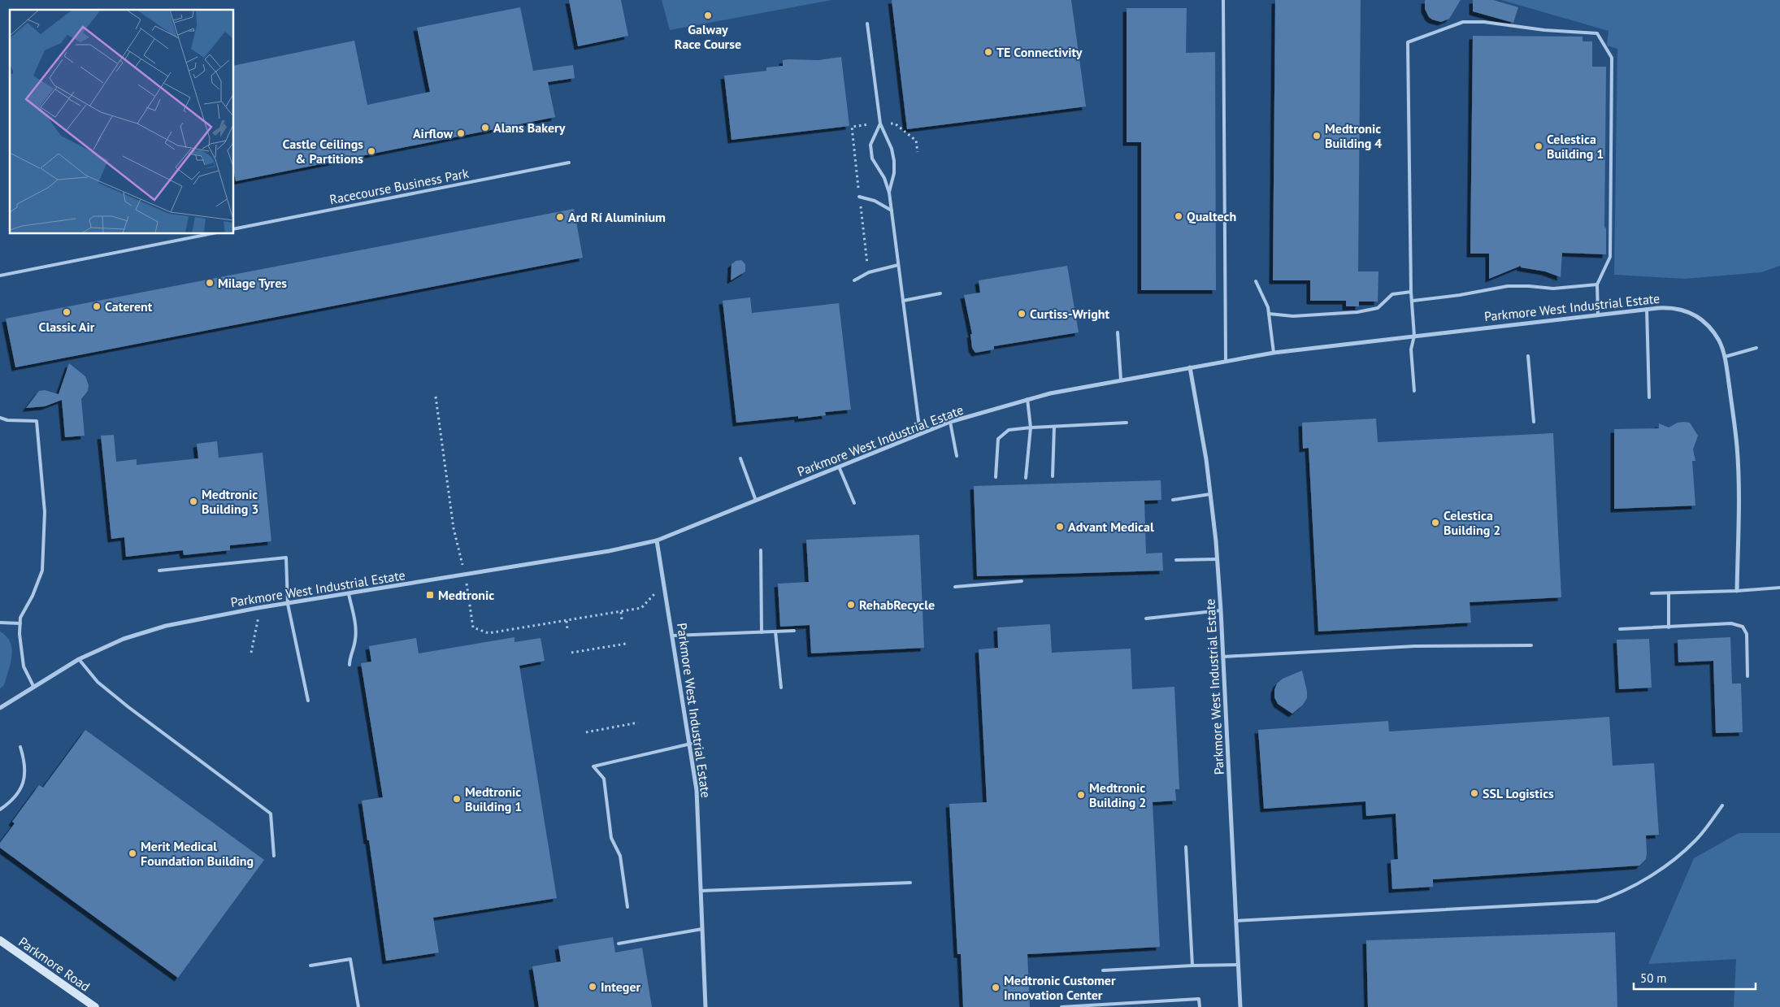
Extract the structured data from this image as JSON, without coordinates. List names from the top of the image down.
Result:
{
  "streets": {
    "street": ["Parkmore West Industrial Estate", "Parkmore Road"],
    "lane": ["Racecourse Business Park"]
  },
  "places": {
    "other": [
      "Galway Race Course",
      "TE Connectivity",
      "Alans Bakery",
      "Airflow",
      "Medtronic Building 4",
      "Celestica Building 1",
      "Castle Ceilings & Partitions",
      "Qualtech",
      "Ard Rí Aluminium",
      "Milage Tyres",
      "Caterent",
      "Classic Air",
      "Curtiss-Wright",
      "Medtronic Building 3",
      "Celestica Building 2",
      "Advant Medical",
      "RehabRecycle",
      "SSL Logistics",
      "Medtronic Building 2",
      "Medtronic Building 1",
      "Merit Medical Foundation Building",
      "Integer",
      "Medtronic Customer Innovation Center"
    ],
    "transit": ["Medtronic"]
  },
  "scale_bar": "50 m"
}
